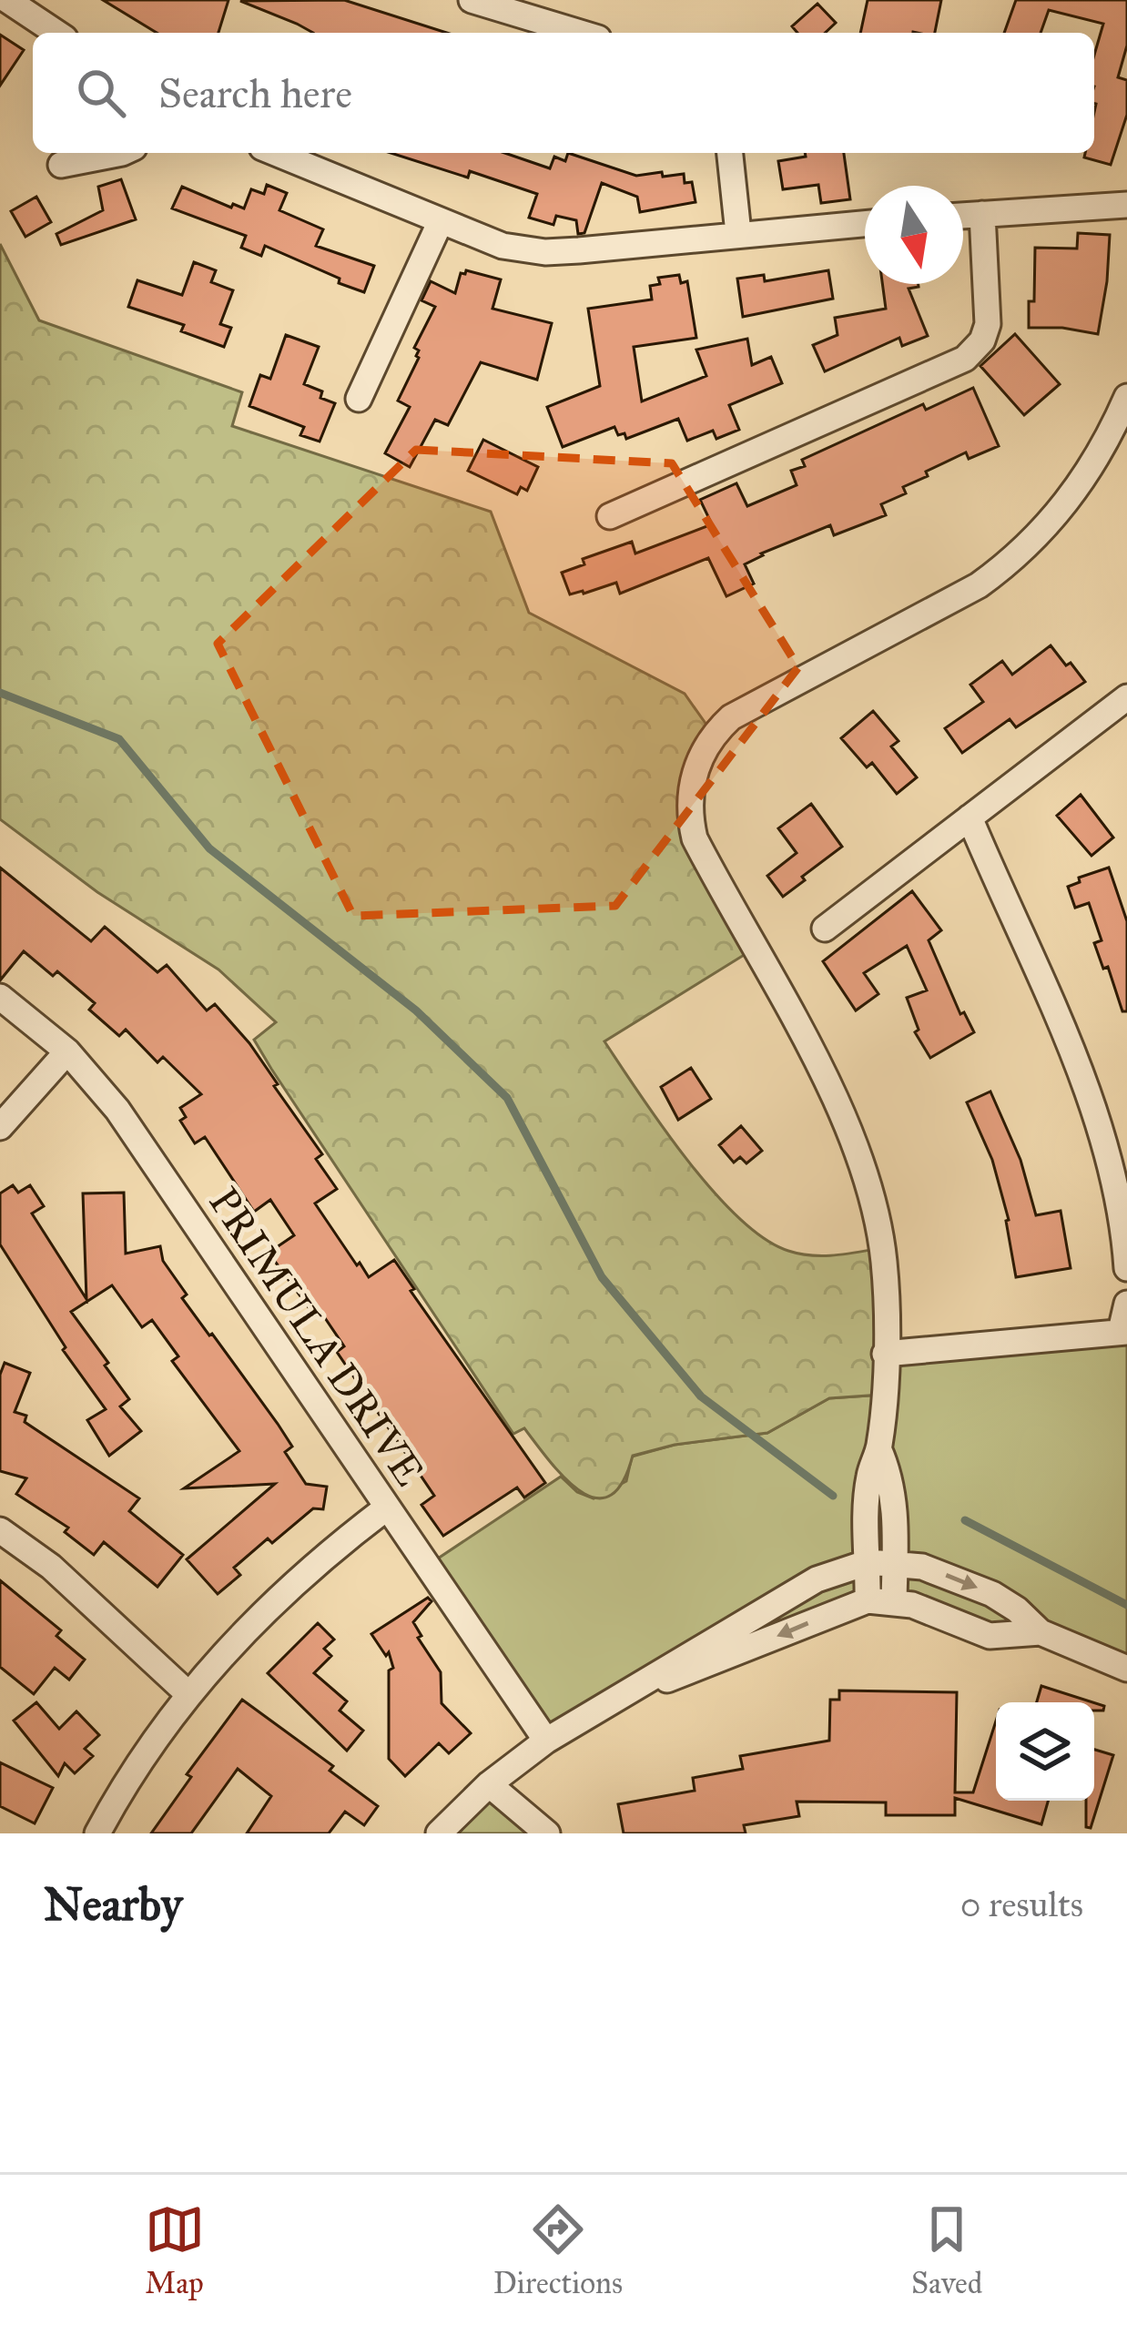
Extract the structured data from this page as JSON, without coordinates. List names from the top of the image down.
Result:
{
  "streets": {
    "street": ["PRIMULA DRIVE"]
  },
  "north": "bottom",
  "page": {
    "search": "Search here",
    "heading": ["Nearby", "0 results"],
    "nav": ["Map", "Directions", "Saved"]
  }
}
